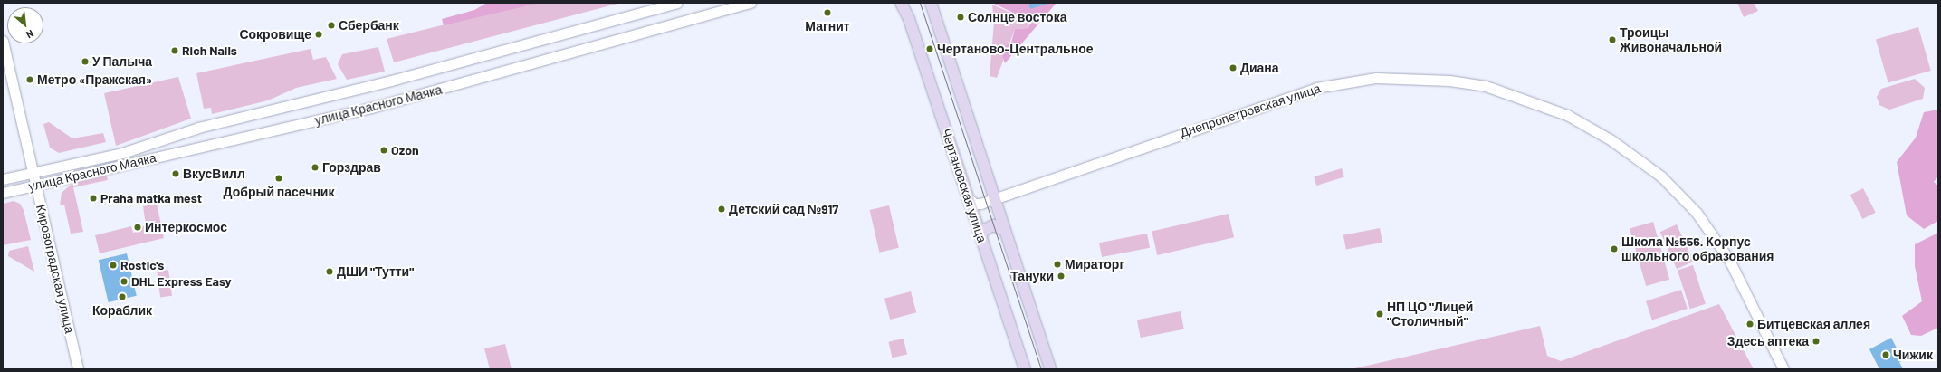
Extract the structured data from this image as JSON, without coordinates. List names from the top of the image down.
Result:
{
  "streets": {
    "main road": ["Чертановская улица"],
    "street": ["улица Красного Маяка", "Днепропетровская улица", "Кировоградская улица"]
  },
  "crossings": [
    ["улица Красного Маяка", "Кировоградская улица"],
    ["Днепропетровская улица", "Чертановская улица"]
  ],
  "places": [
    "Магнит",
    "Солнце востока",
    "Сбербанк",
    "Сокровище",
    "Троицы Живоначальной",
    "Чертаново-Центральное",
    "Rich Nails",
    "У Палыча",
    "Диана",
    "Метро «Пражская»",
    "Ozon",
    "Горздрав",
    "ВкусВилл",
    "Добрый пасечник",
    "Praha matka mest",
    "Детский сад №917",
    "Интеркосмос",
    "Школа №556. Корпус школьного образования",
    "Мираторг",
    "Rostic's",
    "ДШИ \"Тутти\"",
    "Тануки",
    "DHL Express Easy",
    "Кораблик",
    "НП ЦО \"Лицей \"Столичный\"",
    "Битцевская аллея",
    "Здесь аптека",
    "Чижик"
  ],
  "north": "bottom right"
}
